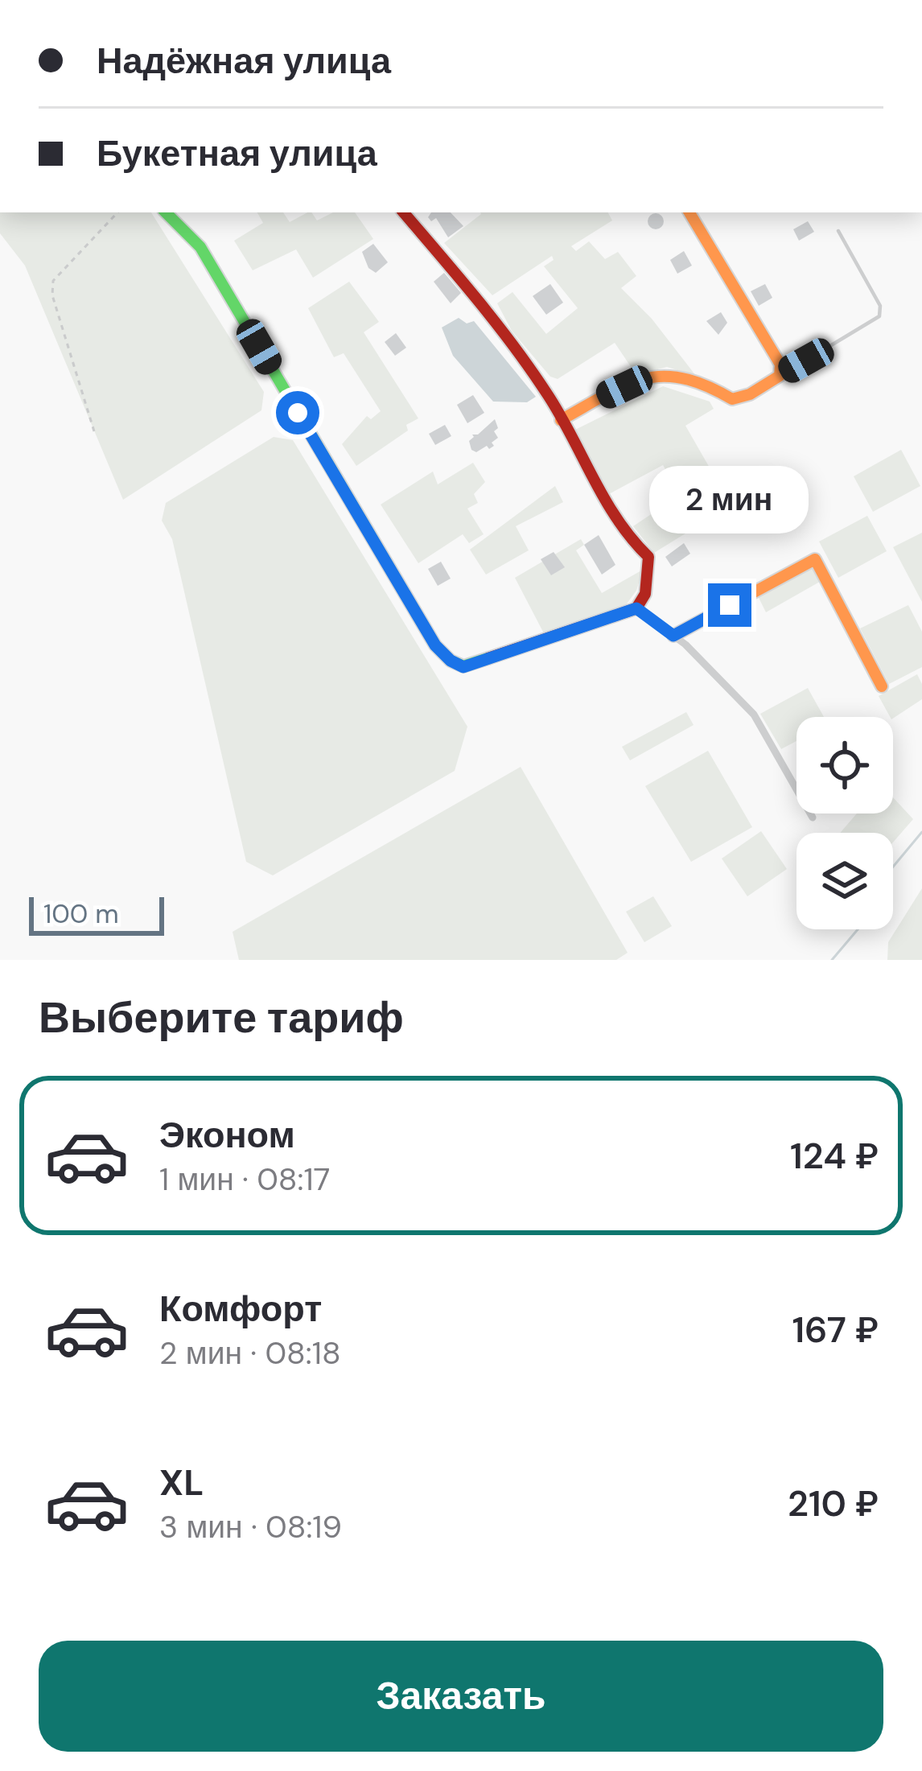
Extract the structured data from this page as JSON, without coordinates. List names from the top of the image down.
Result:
{
  "scale_bar": "100 m",
  "page": {
    "banner": ["Надёжная улица", "Букетная улица"],
    "bubble": "2 мин",
    "scale": "100 m",
    "heading": "Выберите тариф",
    "list": [
      {
        "name": "Эконом",
        "note": "1 мин · 08:17",
        "value": "124 ₽"
      },
      {
        "name": "Комфорт",
        "note": "2 мин · 08:18",
        "value": "167 ₽"
      },
      {
        "name": "XL",
        "note": "3 мин · 08:19",
        "value": "210 ₽"
      }
    ],
    "buttons": "Заказать"
  }
}
